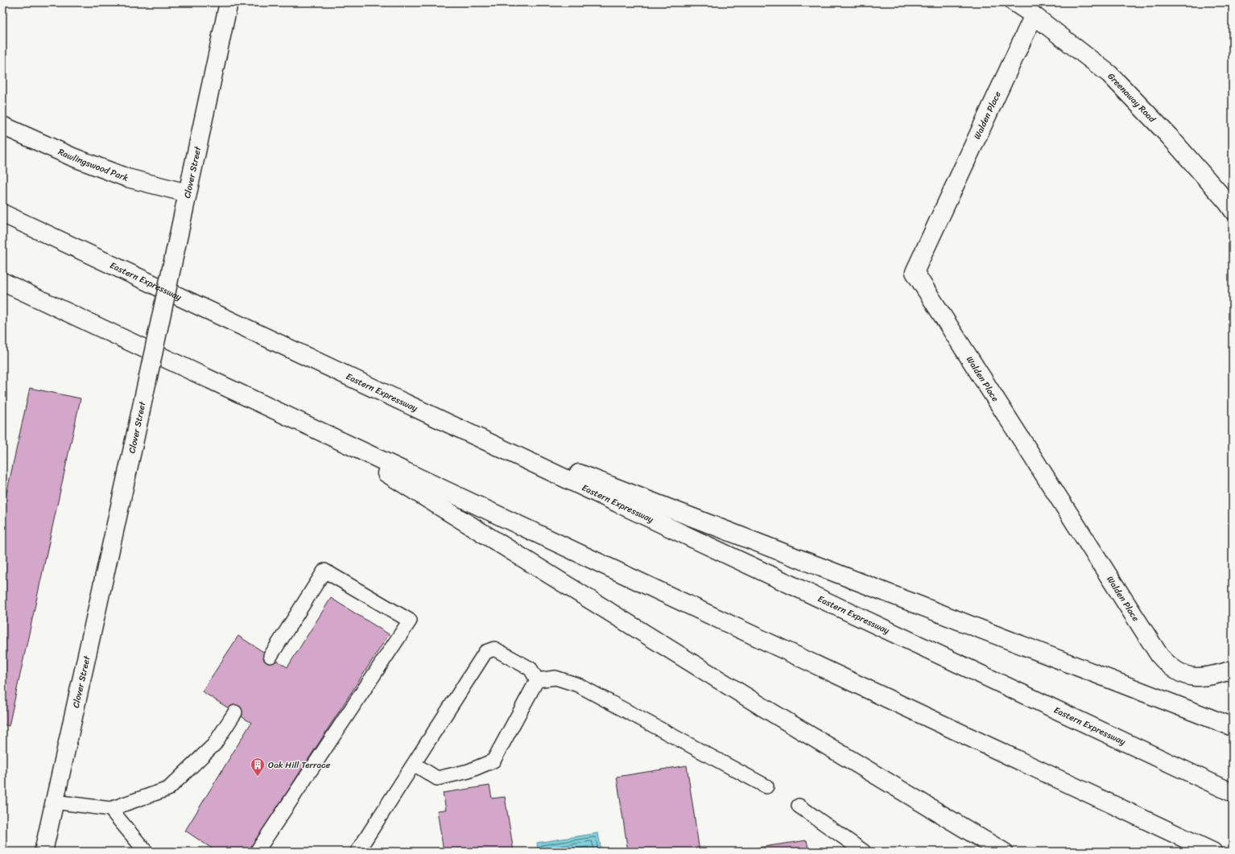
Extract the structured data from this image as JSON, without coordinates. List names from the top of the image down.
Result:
{
  "streets": {
    "main road": [
      "Greenaway Road",
      "Walden Place",
      "Rawlingswood Park",
      "Clover Street",
      "Eastern Expressway"
    ]
  },
  "crossings": [
    ["Greenaway Road", "Walden Place"],
    ["Rawlingswood Park", "Clover Street"]
  ],
  "places": {
    "building": ["Oak Hill Terrace"]
  }
}
